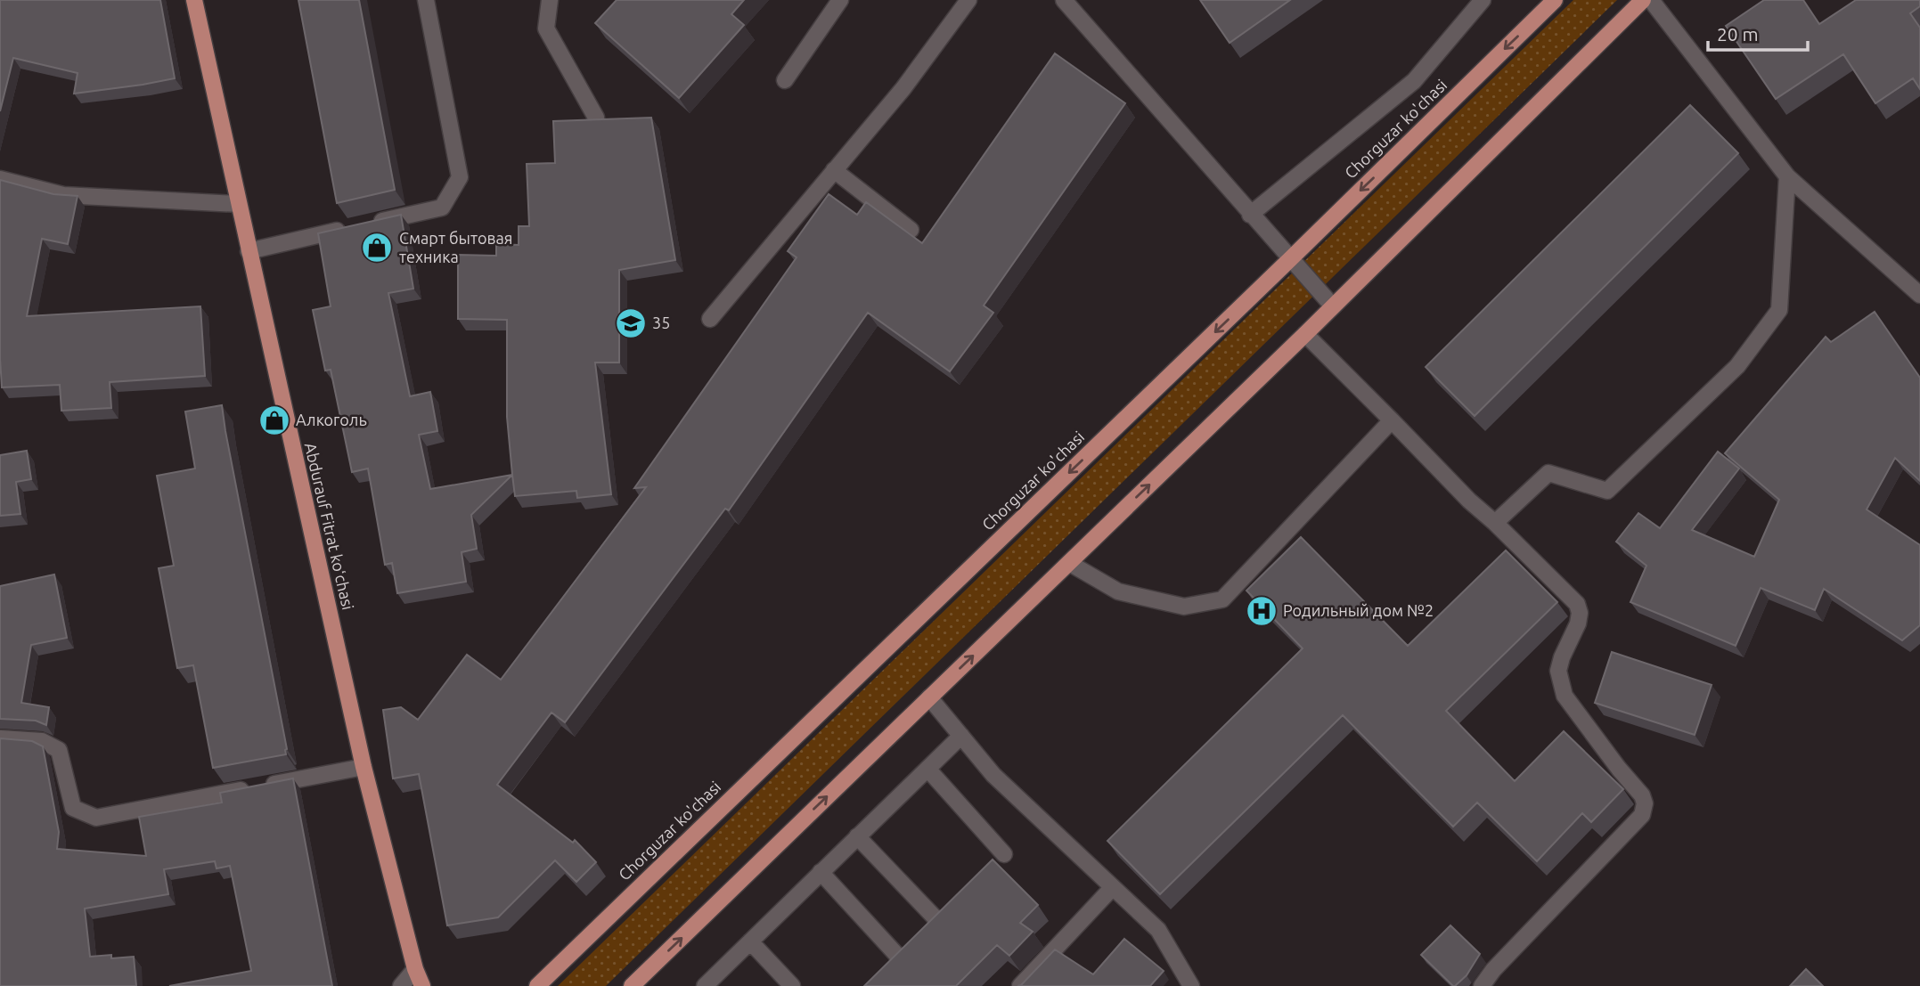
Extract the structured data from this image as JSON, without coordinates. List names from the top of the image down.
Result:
{
  "streets": {
    "main road": ["Chorguzar ko'chasi", "Abdurauf Fitrat koʻchasi"]
  },
  "places": {
    "shop": ["Смарт бытовая техника", "Алкоголь"],
    "school or university": ["35"],
    "hospital": ["Родильный дом №2"]
  },
  "scale_bar": "20 m"
}
